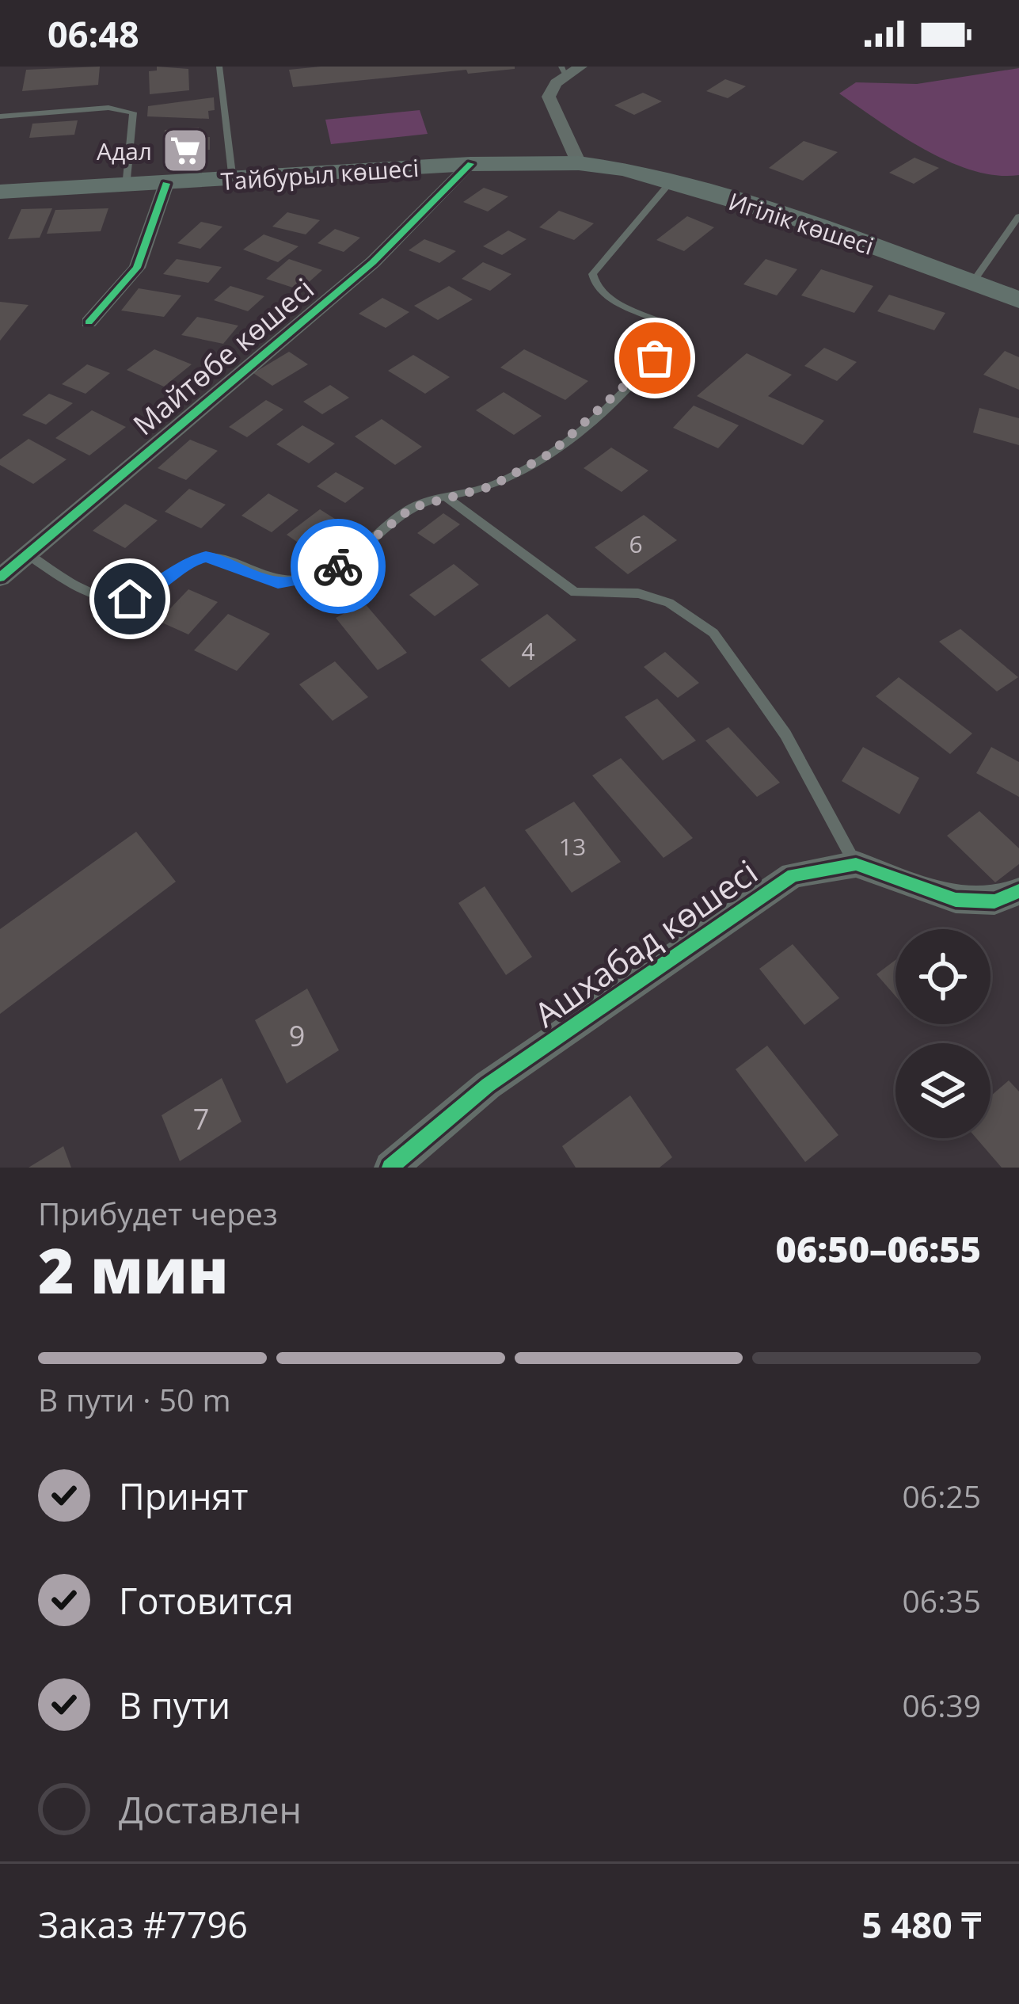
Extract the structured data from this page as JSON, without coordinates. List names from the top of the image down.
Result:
{
  "streets": {
    "main road": ["Тайбурыл көшесі", "Игілік көшесі"],
    "street": ["Майтөбе көшесі", "Ашхабад көшесі"]
  },
  "crossings": [
    ["Тайбурыл көшесі", "Игілік көшесі"],
    ["Тайбурыл көшесі", "Майтөбе көшесі"]
  ],
  "places": {
    "supermarket": ["Адал"]
  },
  "house_numbers": [
    "6",
    "4",
    "13",
    "9",
    "7"
  ],
  "page": {
    "status": "06:48",
    "heading": ["2 мин", "Прибудет через", "06:50–06:55"],
    "panel": ["Заказ #7796", "5 480 ₸"],
    "bar": "В пути · 50 m",
    "list": [
      ["Принят", "06:25"],
      ["Готовится", "06:35"],
      ["В пути", "06:39"],
      "Доставлен"
    ]
  }
}
